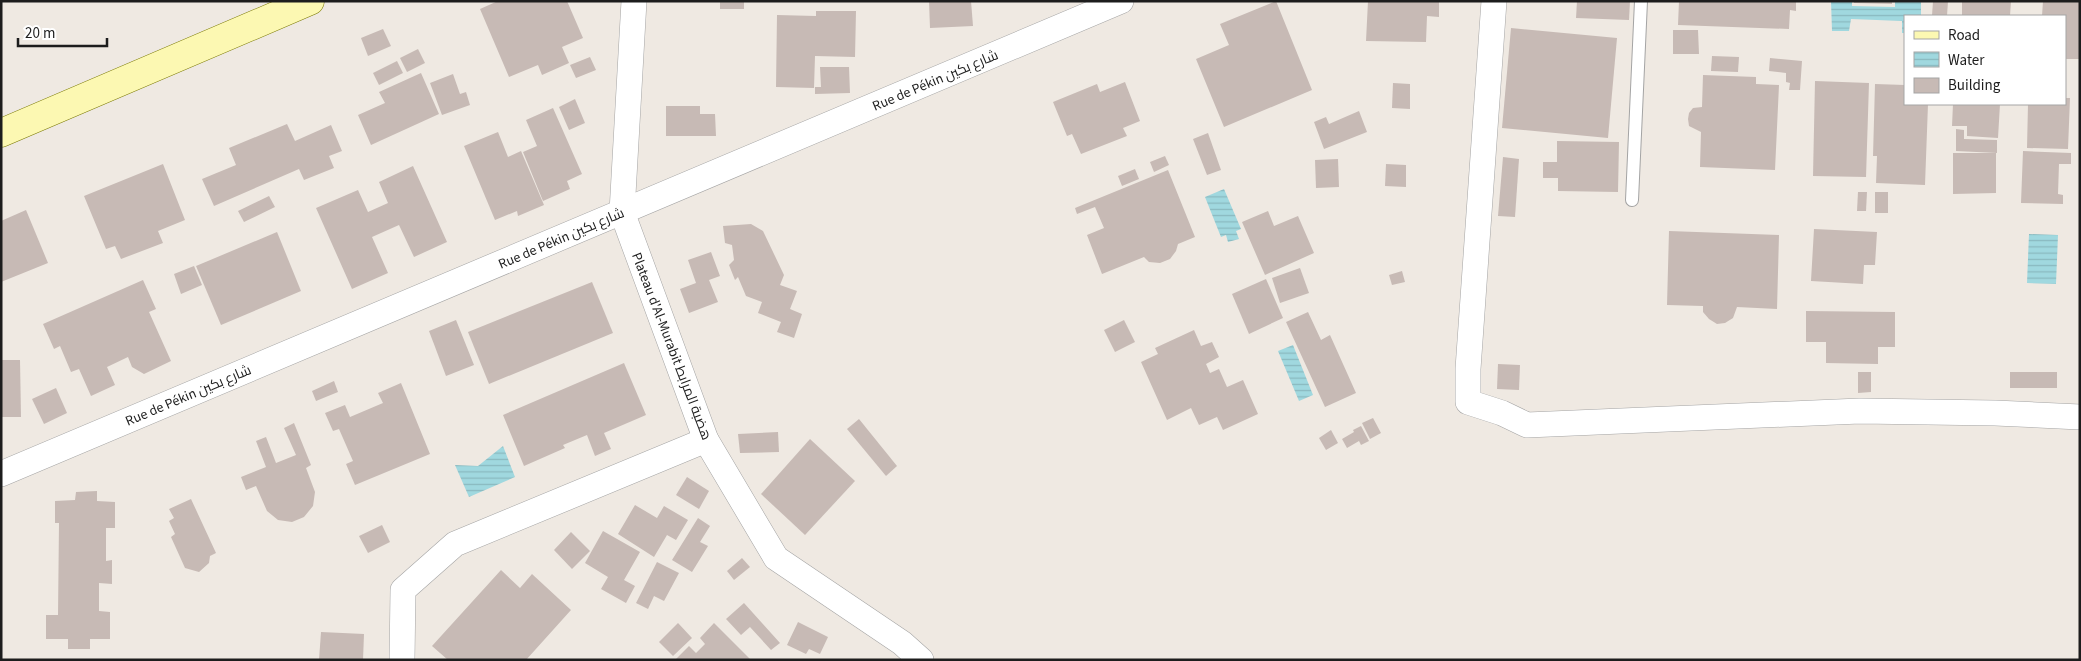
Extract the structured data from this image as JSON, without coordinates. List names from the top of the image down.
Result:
{
  "streets": {
    "street": ["Rue de Pékin شارع بكين", "Plateau d'Al-Murabit هضبة المرابط"]
  },
  "crossings": [
    ["Rue de Pékin شارع بكين", "Plateau d'Al-Murabit هضبة المرابط"]
  ],
  "legend": ["Road", "Water", "Building"],
  "scale_bar": "20 m"
}
